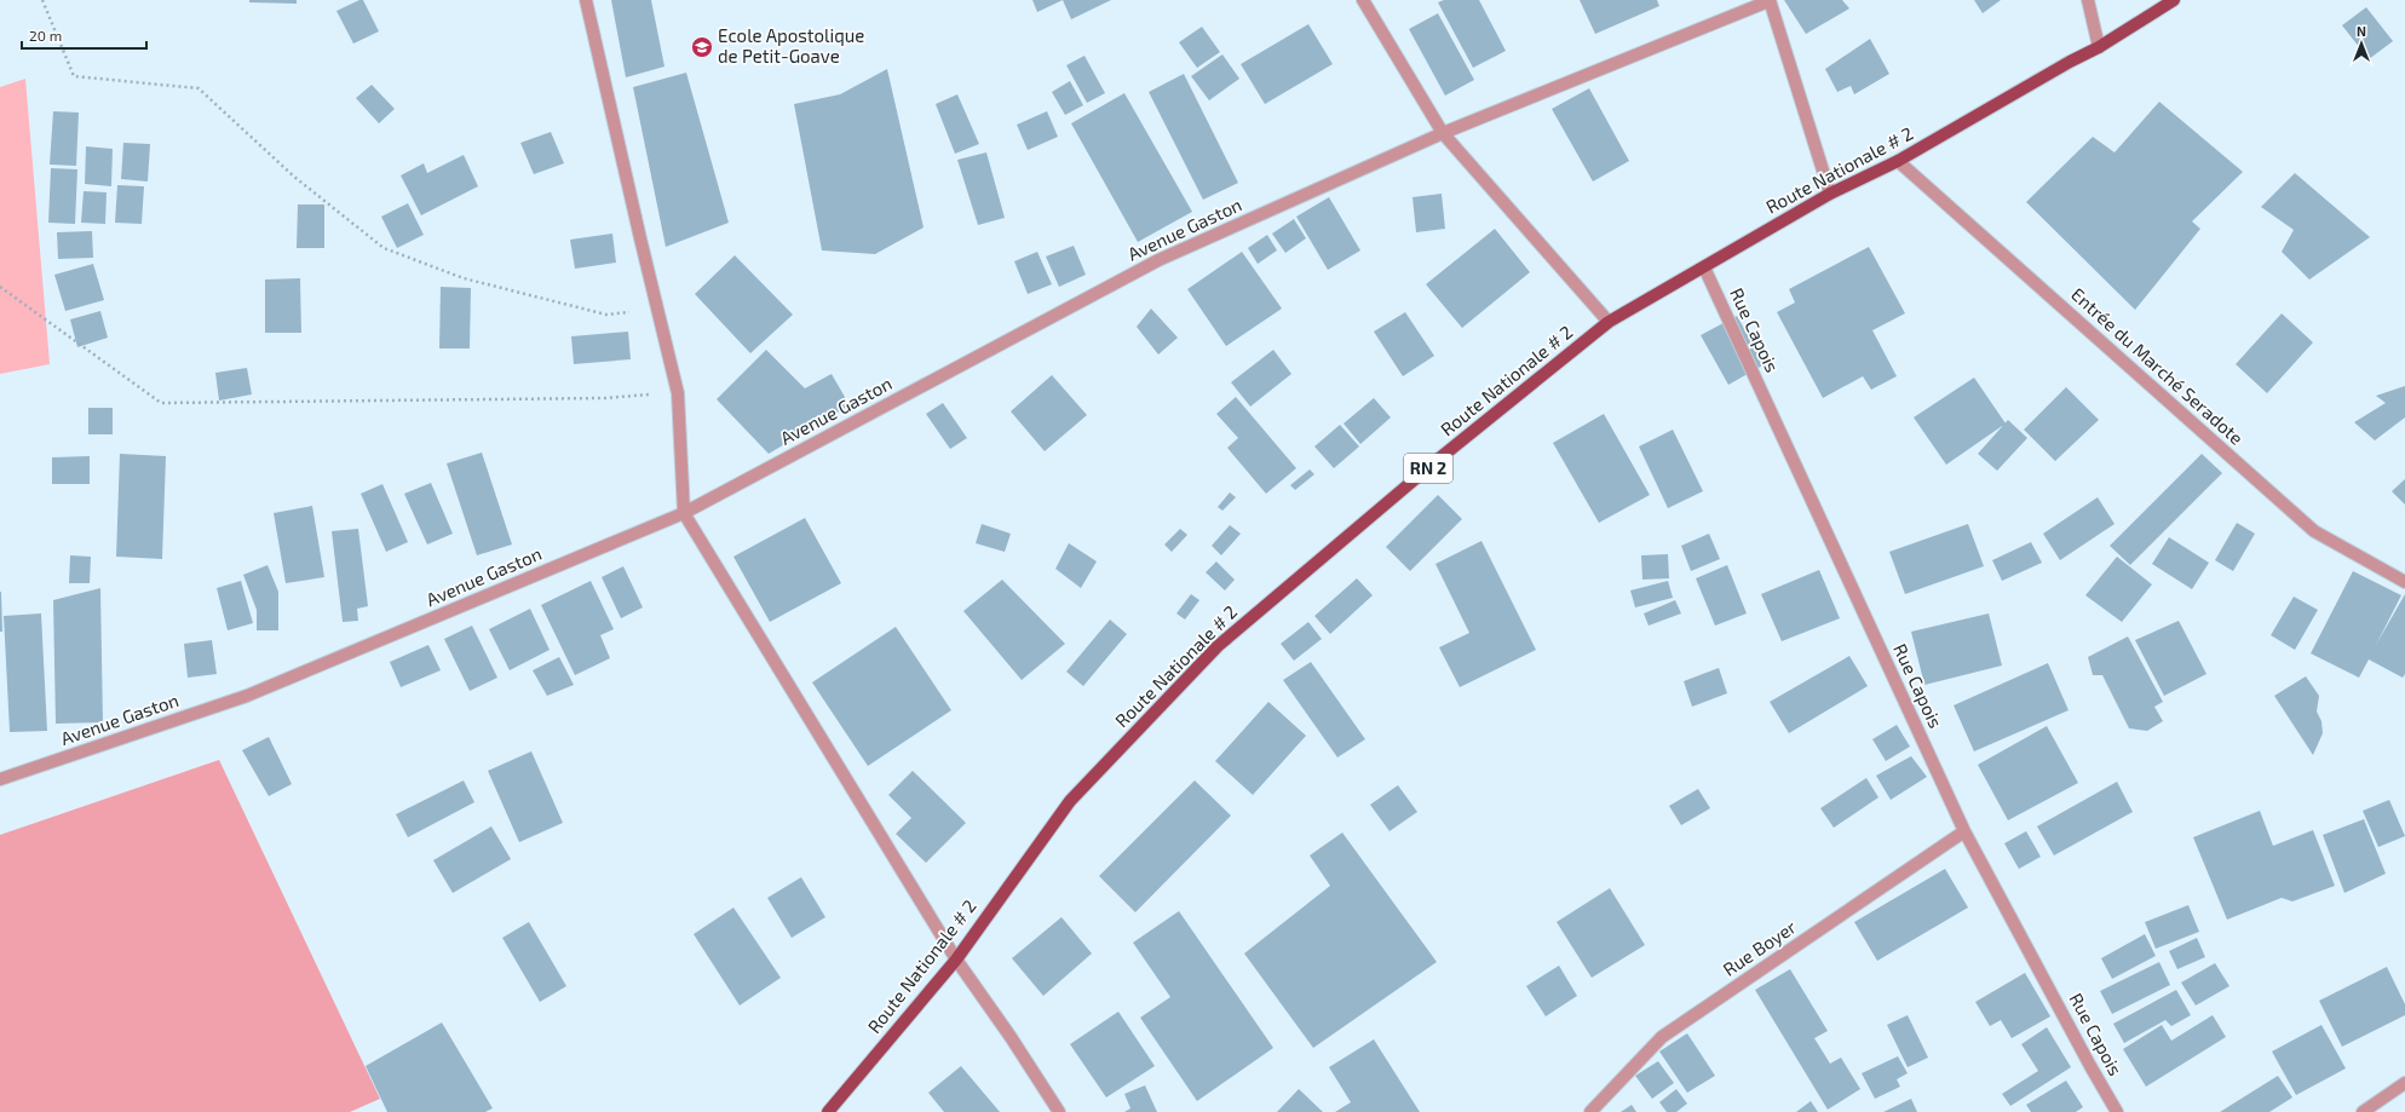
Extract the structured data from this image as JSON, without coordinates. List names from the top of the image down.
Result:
{
  "streets": {
    "main road": ["Route Nationale # 2", "RN 2"],
    "street": [
      "Avenue Gaston",
      "Rue Capois",
      "Entrée du Marché Seradote",
      "Rue Boyer"
    ]
  },
  "crossings": [
    ["Route Nationale # 2", "Rue Capois"],
    ["Route Nationale # 2", "Entrée du Marché Seradote"],
    ["Rue Capois", "Rue Boyer"]
  ],
  "places": {
    "school or university": ["Ecole Apostolique de Petit-Goave"]
  },
  "scale_bar": "20 m",
  "north": "top"
}
